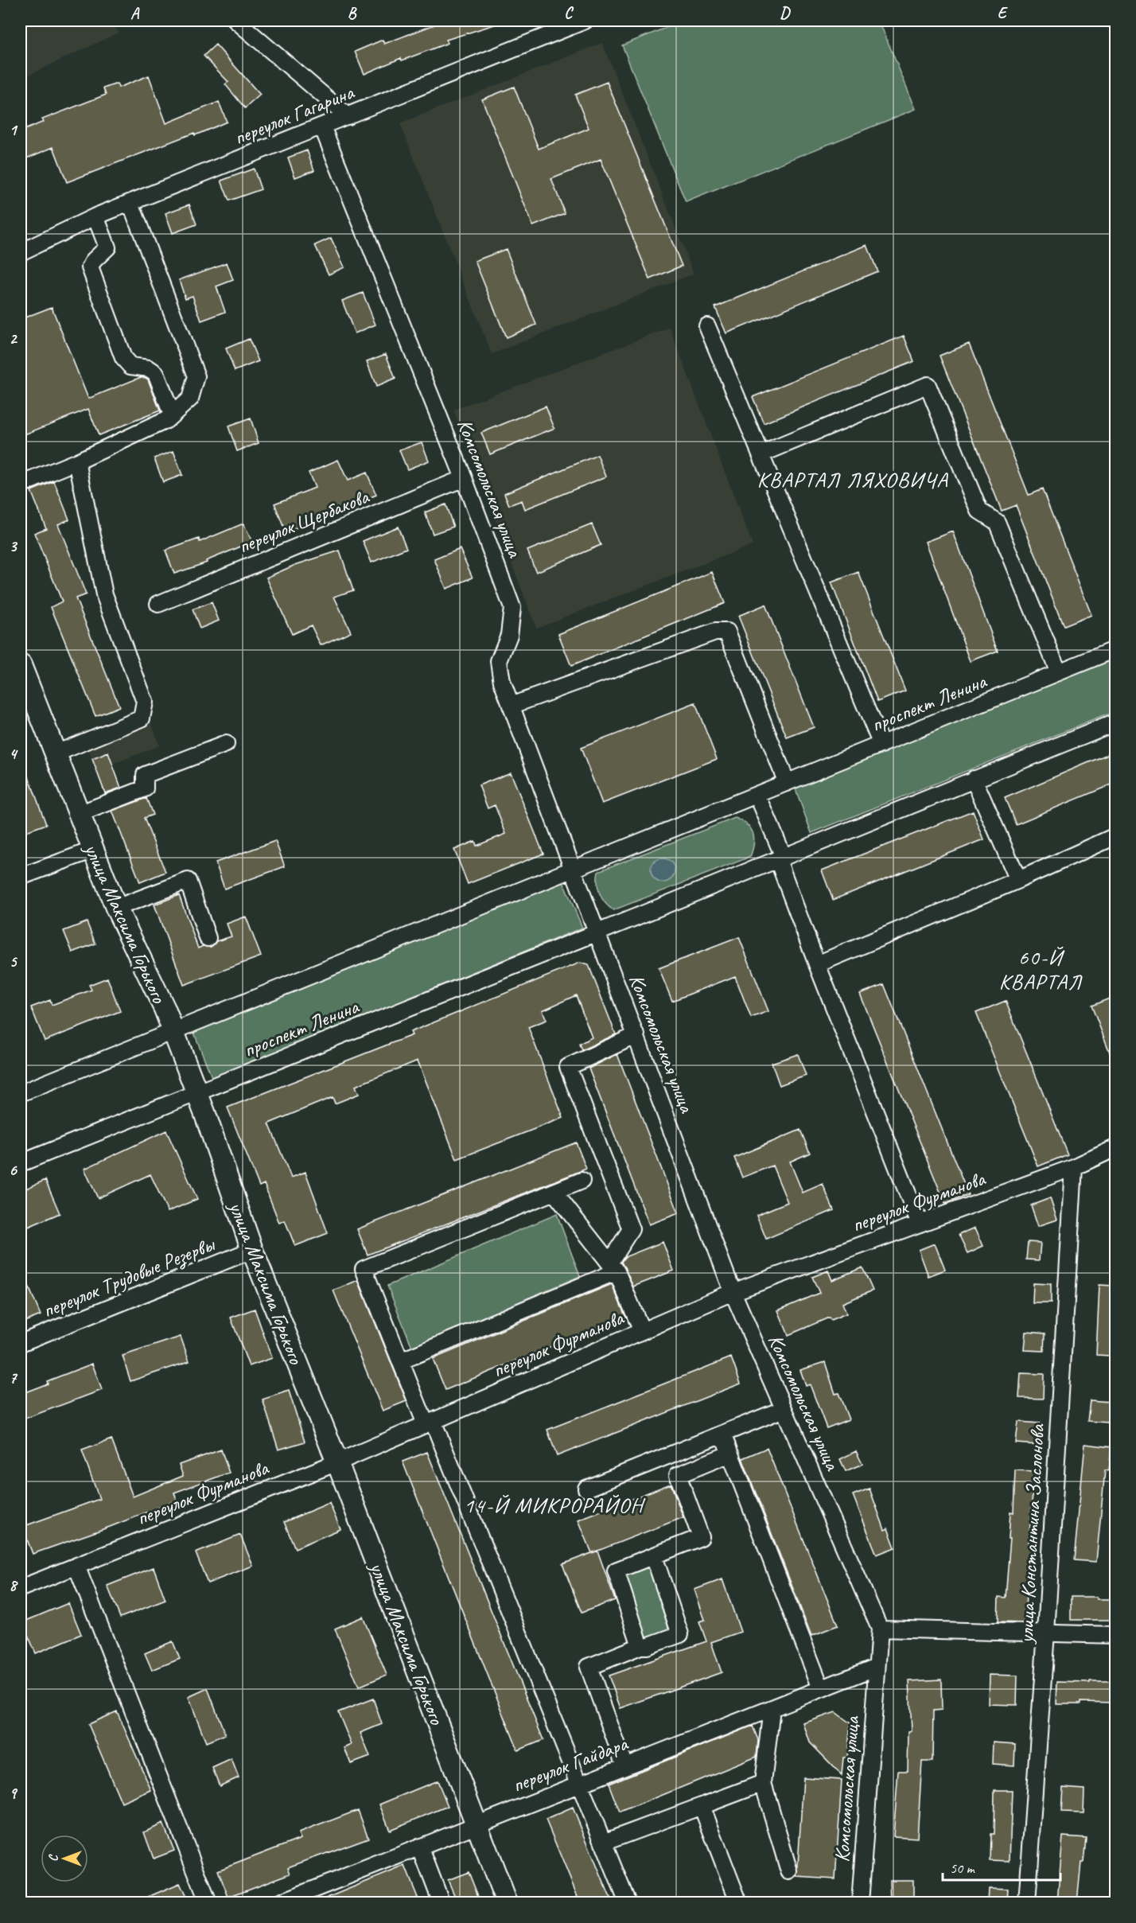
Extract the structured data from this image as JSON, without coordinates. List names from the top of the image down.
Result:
{
  "streets": {
    "main road": ["улица Максима Горького"],
    "street": [
      "переулок Гагарина",
      "Комсомольская улица",
      "переулок Щербакова",
      "проспект Ленина",
      "переулок Фурманова",
      "переулок Трудовые Резервы",
      "улица Константина Заслонова",
      "переулок Гайдара"
    ]
  },
  "crossings": [
    ["переулок Гагарина", "Комсомольская улица"],
    ["Комсомольская улица", "переулок Щербакова"],
    ["Комсомольская улица", "проспект Ленина"],
    ["Комсомольская улица", "переулок Фурманова"],
    ["Комсомольская улица", "переулок Гайдара"],
    ["проспект Ленина", "улица Максима Горького"],
    ["улица Максима Горького", "переулок Фурманова"],
    ["улица Максима Горького", "переулок Трудовые Резервы"],
    ["улица Максима Горького", "переулок Гайдара"],
    ["переулок Фурманова", "улица Константина Заслонова"]
  ],
  "districts": ["КВАРТАЛ ЛЯХОВИЧА", "60-Й КВАРТАЛ", "14-Й МИКРОРАЙОН"],
  "scale_bar": "50 m",
  "north": "left",
  "grid": {
    "columns": [
      "A",
      "B",
      "C",
      "D",
      "E"
    ],
    "rows": [
      "1",
      "2",
      "3",
      "4",
      "5",
      "6",
      "7",
      "8",
      "9"
    ]
  }
}
